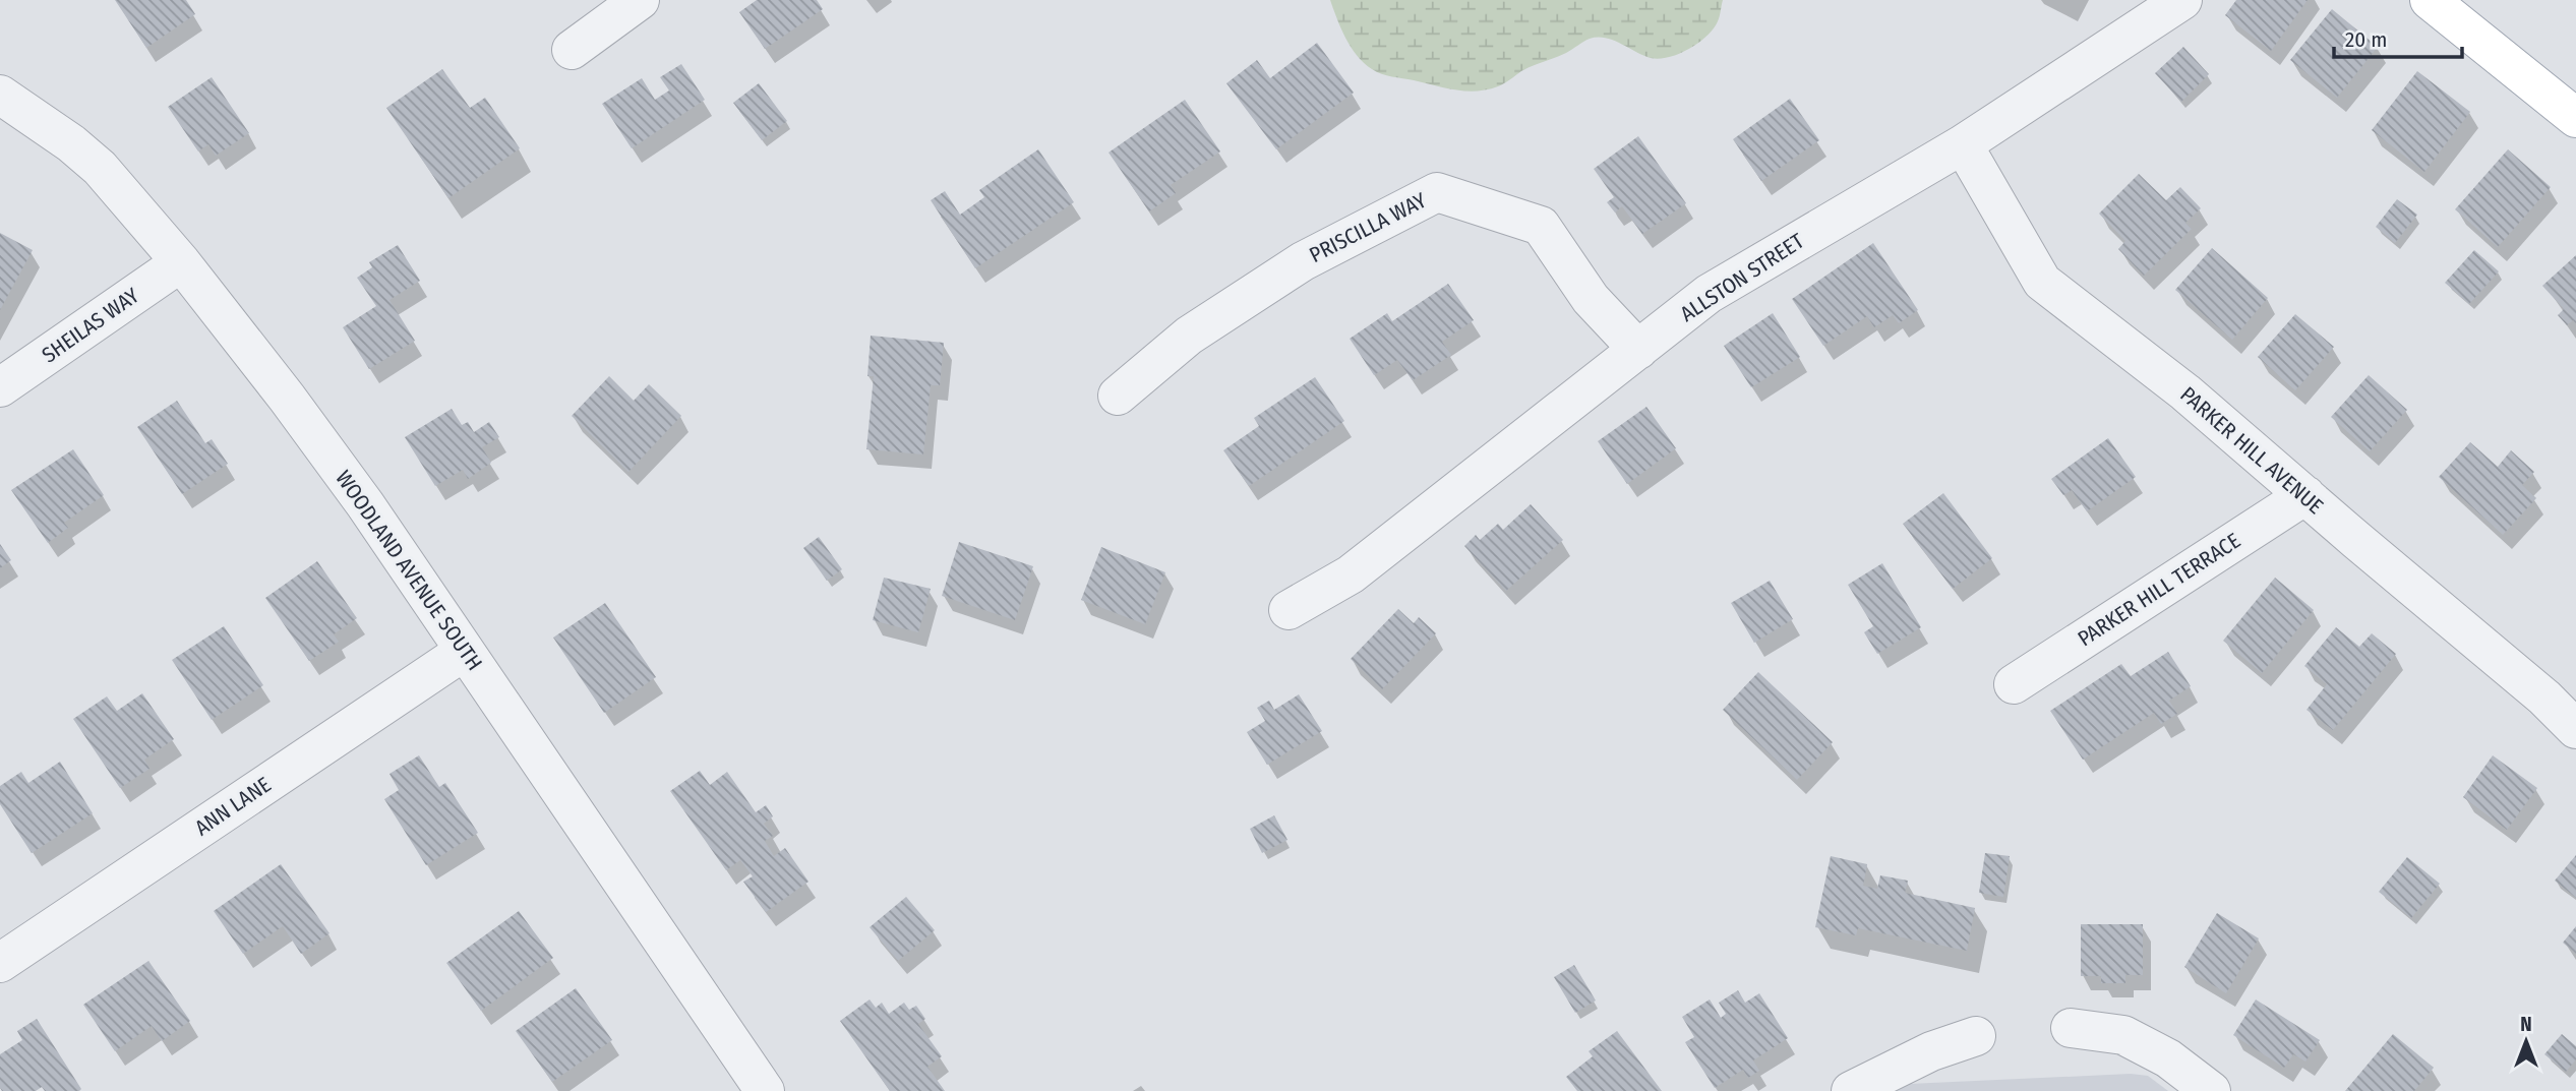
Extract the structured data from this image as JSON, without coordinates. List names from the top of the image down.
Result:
{
  "streets": {
    "street": [
      "PRISCILLA WAY",
      "ALLSTON STREET",
      "SHEILAS WAY",
      "PARKER HILL AVENUE",
      "WOODLAND AVENUE SOUTH",
      "PARKER HILL TERRACE",
      "ANN LANE"
    ]
  },
  "crossings": [
    ["PRISCILLA WAY", "ALLSTON STREET"],
    ["ALLSTON STREET", "PARKER HILL AVENUE"],
    ["SHEILAS WAY", "WOODLAND AVENUE SOUTH"],
    ["PARKER HILL AVENUE", "PARKER HILL TERRACE"],
    ["WOODLAND AVENUE SOUTH", "ANN LANE"]
  ],
  "scale_bar": "20 m",
  "north": "top"
}
